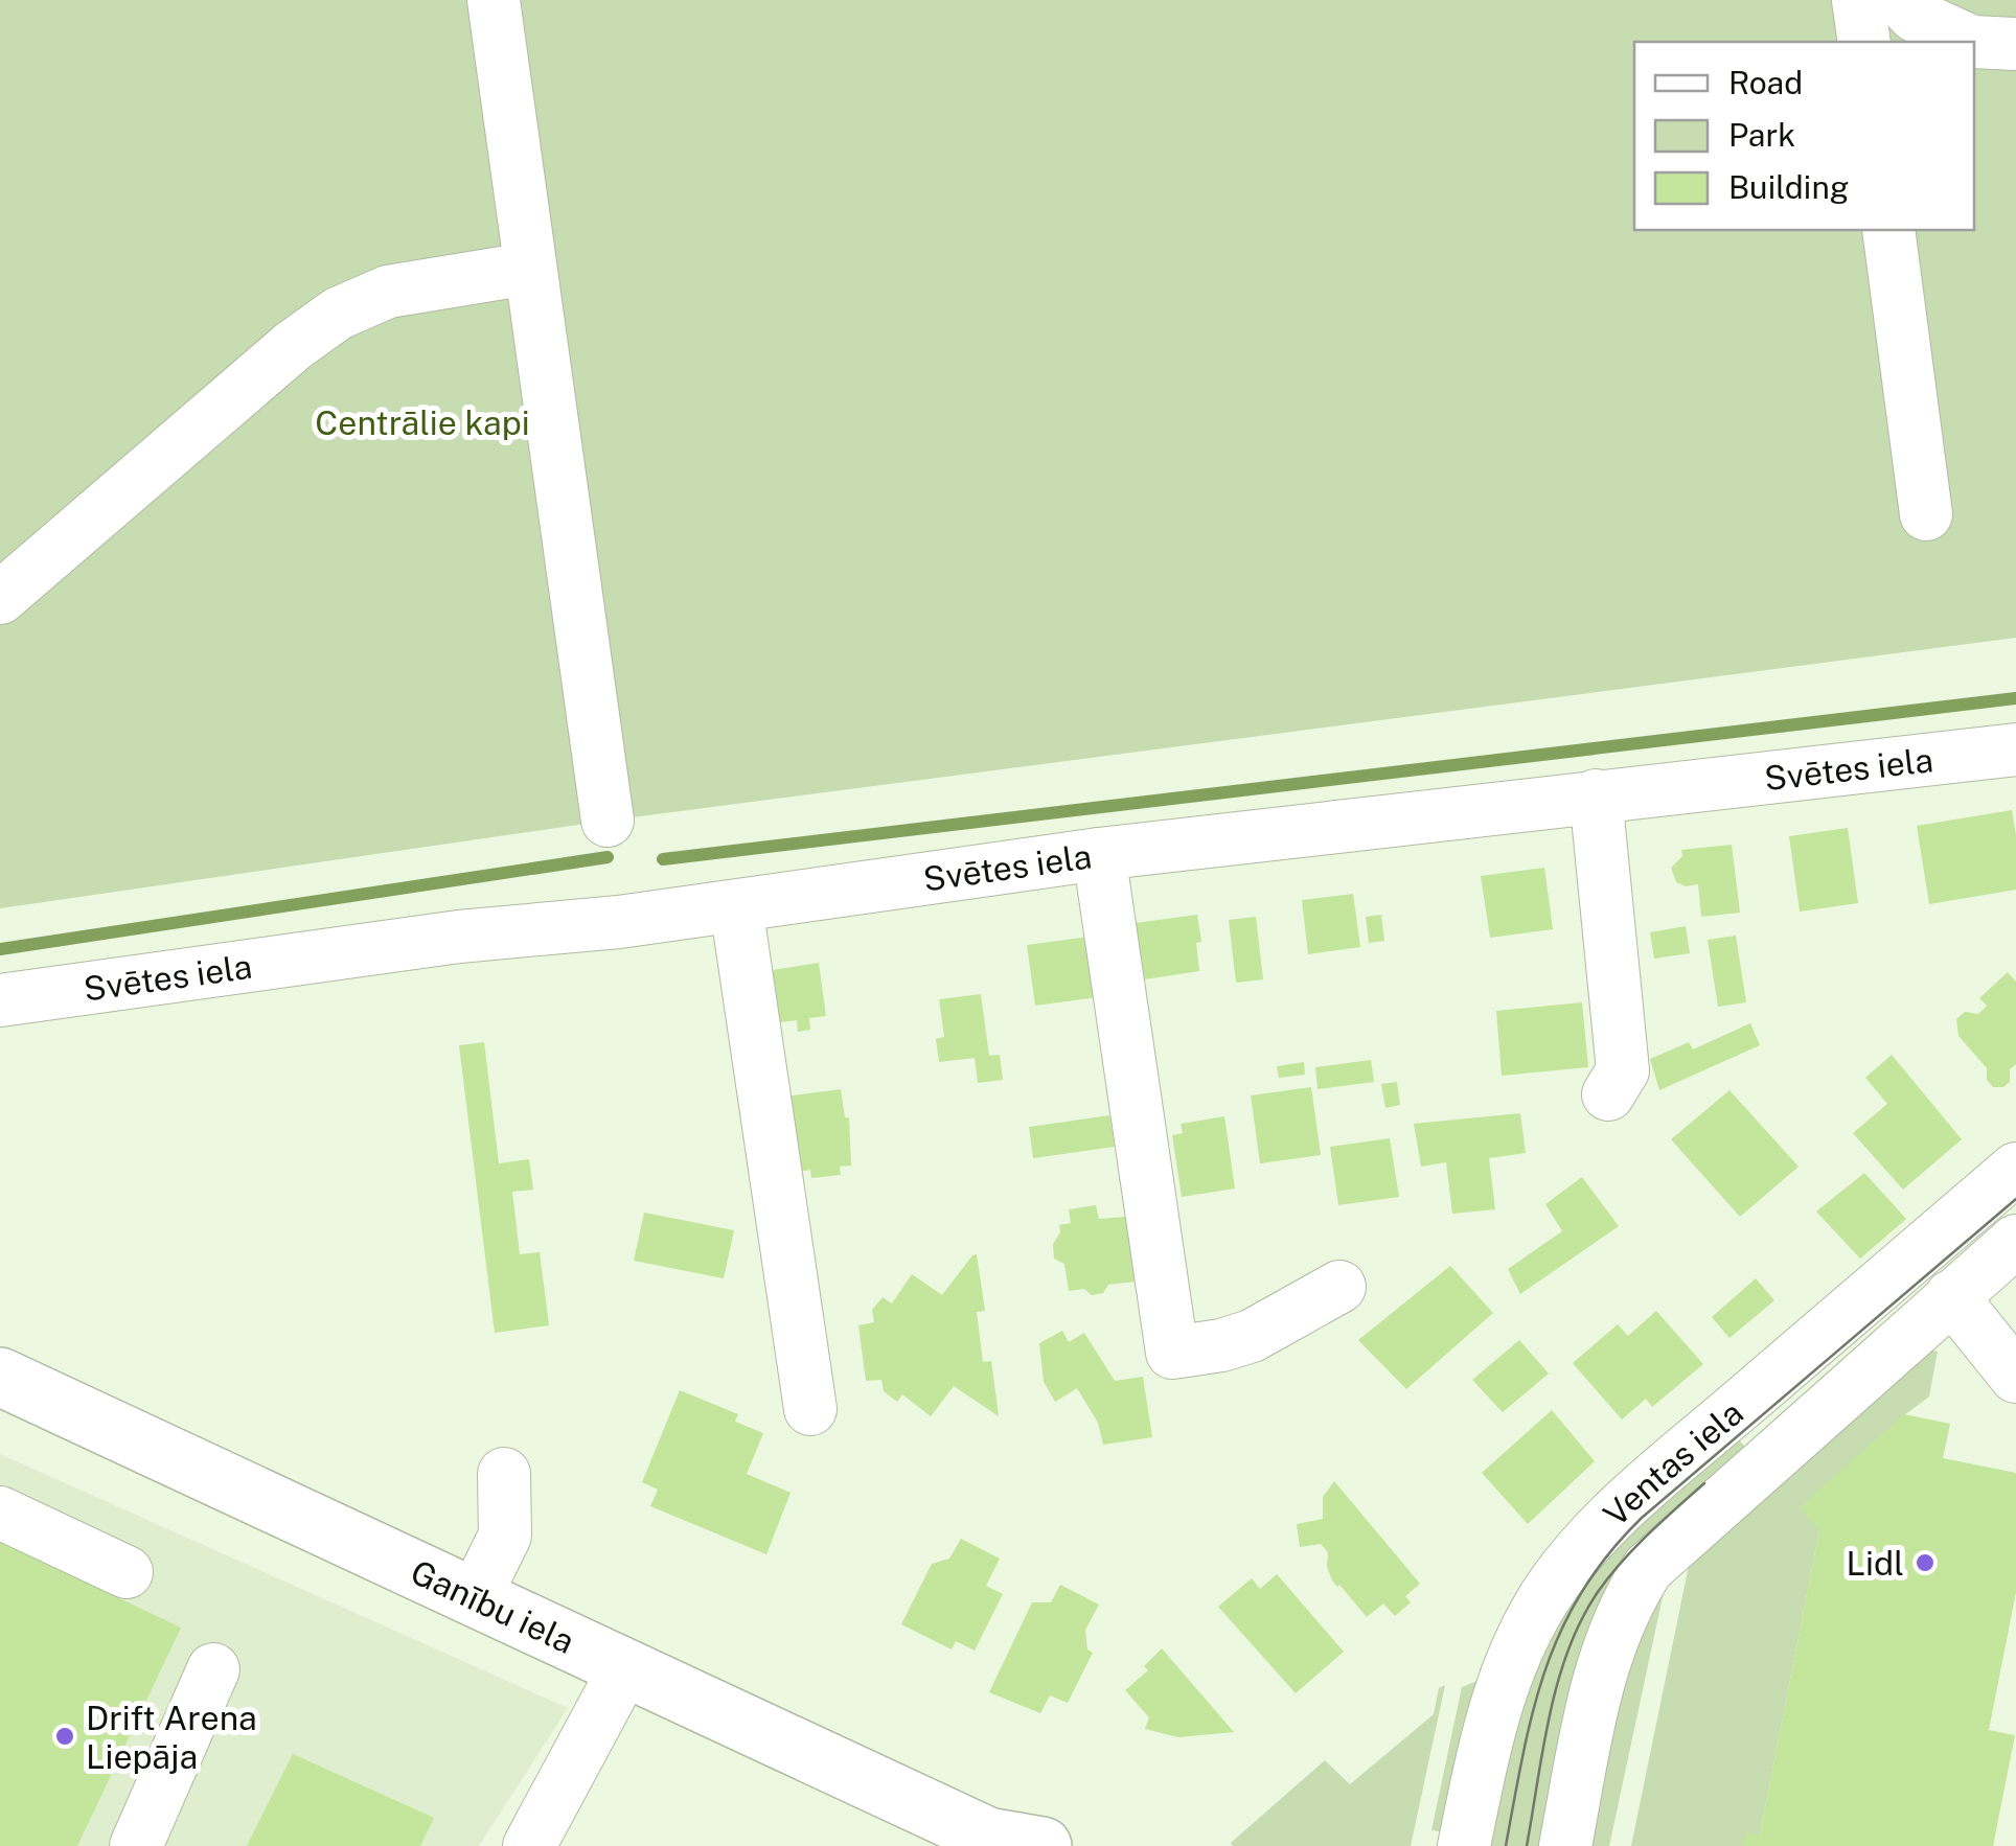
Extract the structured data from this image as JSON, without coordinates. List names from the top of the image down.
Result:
{
  "streets": {
    "highway": ["Ganību iela"],
    "street": ["Svētes iela", "Ventas iela"]
  },
  "parks": ["Centrālie kapi"],
  "places": ["Lidl", "Drift Arena Liepāja"],
  "legend": ["Road", "Park", "Building"]
}
